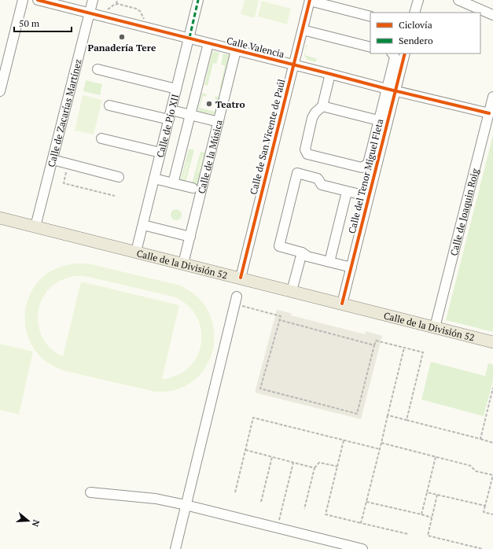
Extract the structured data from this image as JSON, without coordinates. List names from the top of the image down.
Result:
{
  "streets": {
    "main road": ["Calle de la División 52"],
    "street": [
      "Calle Valencia",
      "Calle de Zacarías Martínez",
      "Calle de Pío XII",
      "Calle de San Vicente de Paúl",
      "Calle de la Música",
      "Calle del Tenor Miguel Fleta",
      "Calle de Joaquin Roig"
    ]
  },
  "crossings": [
    ["Calle Valencia", "Calle de Zacarías Martínez"],
    ["Calle Valencia", "Calle de Pío XII"],
    ["Calle Valencia", "Calle de San Vicente de Paúl"],
    ["Calle Valencia", "Calle de la Música"],
    ["Calle Valencia", "Calle del Tenor Miguel Fleta"],
    ["Calle Valencia", "Calle de Joaquin Roig"],
    ["Calle de Zacarías Martínez", "Calle de la División 52"],
    ["Calle de Pío XII", "Calle de la División 52"],
    ["Calle de San Vicente de Paúl", "Calle de la División 52"],
    ["Calle de la Música", "Calle de la División 52"],
    ["Calle del Tenor Miguel Fleta", "Calle de la División 52"],
    ["Calle de Joaquin Roig", "Calle de la División 52"]
  ],
  "places": ["Panadería Tere", "Teatro"],
  "legend": ["Ciclovía", "Sendero"],
  "scale_bar": "50 m",
  "north": "right"
}
